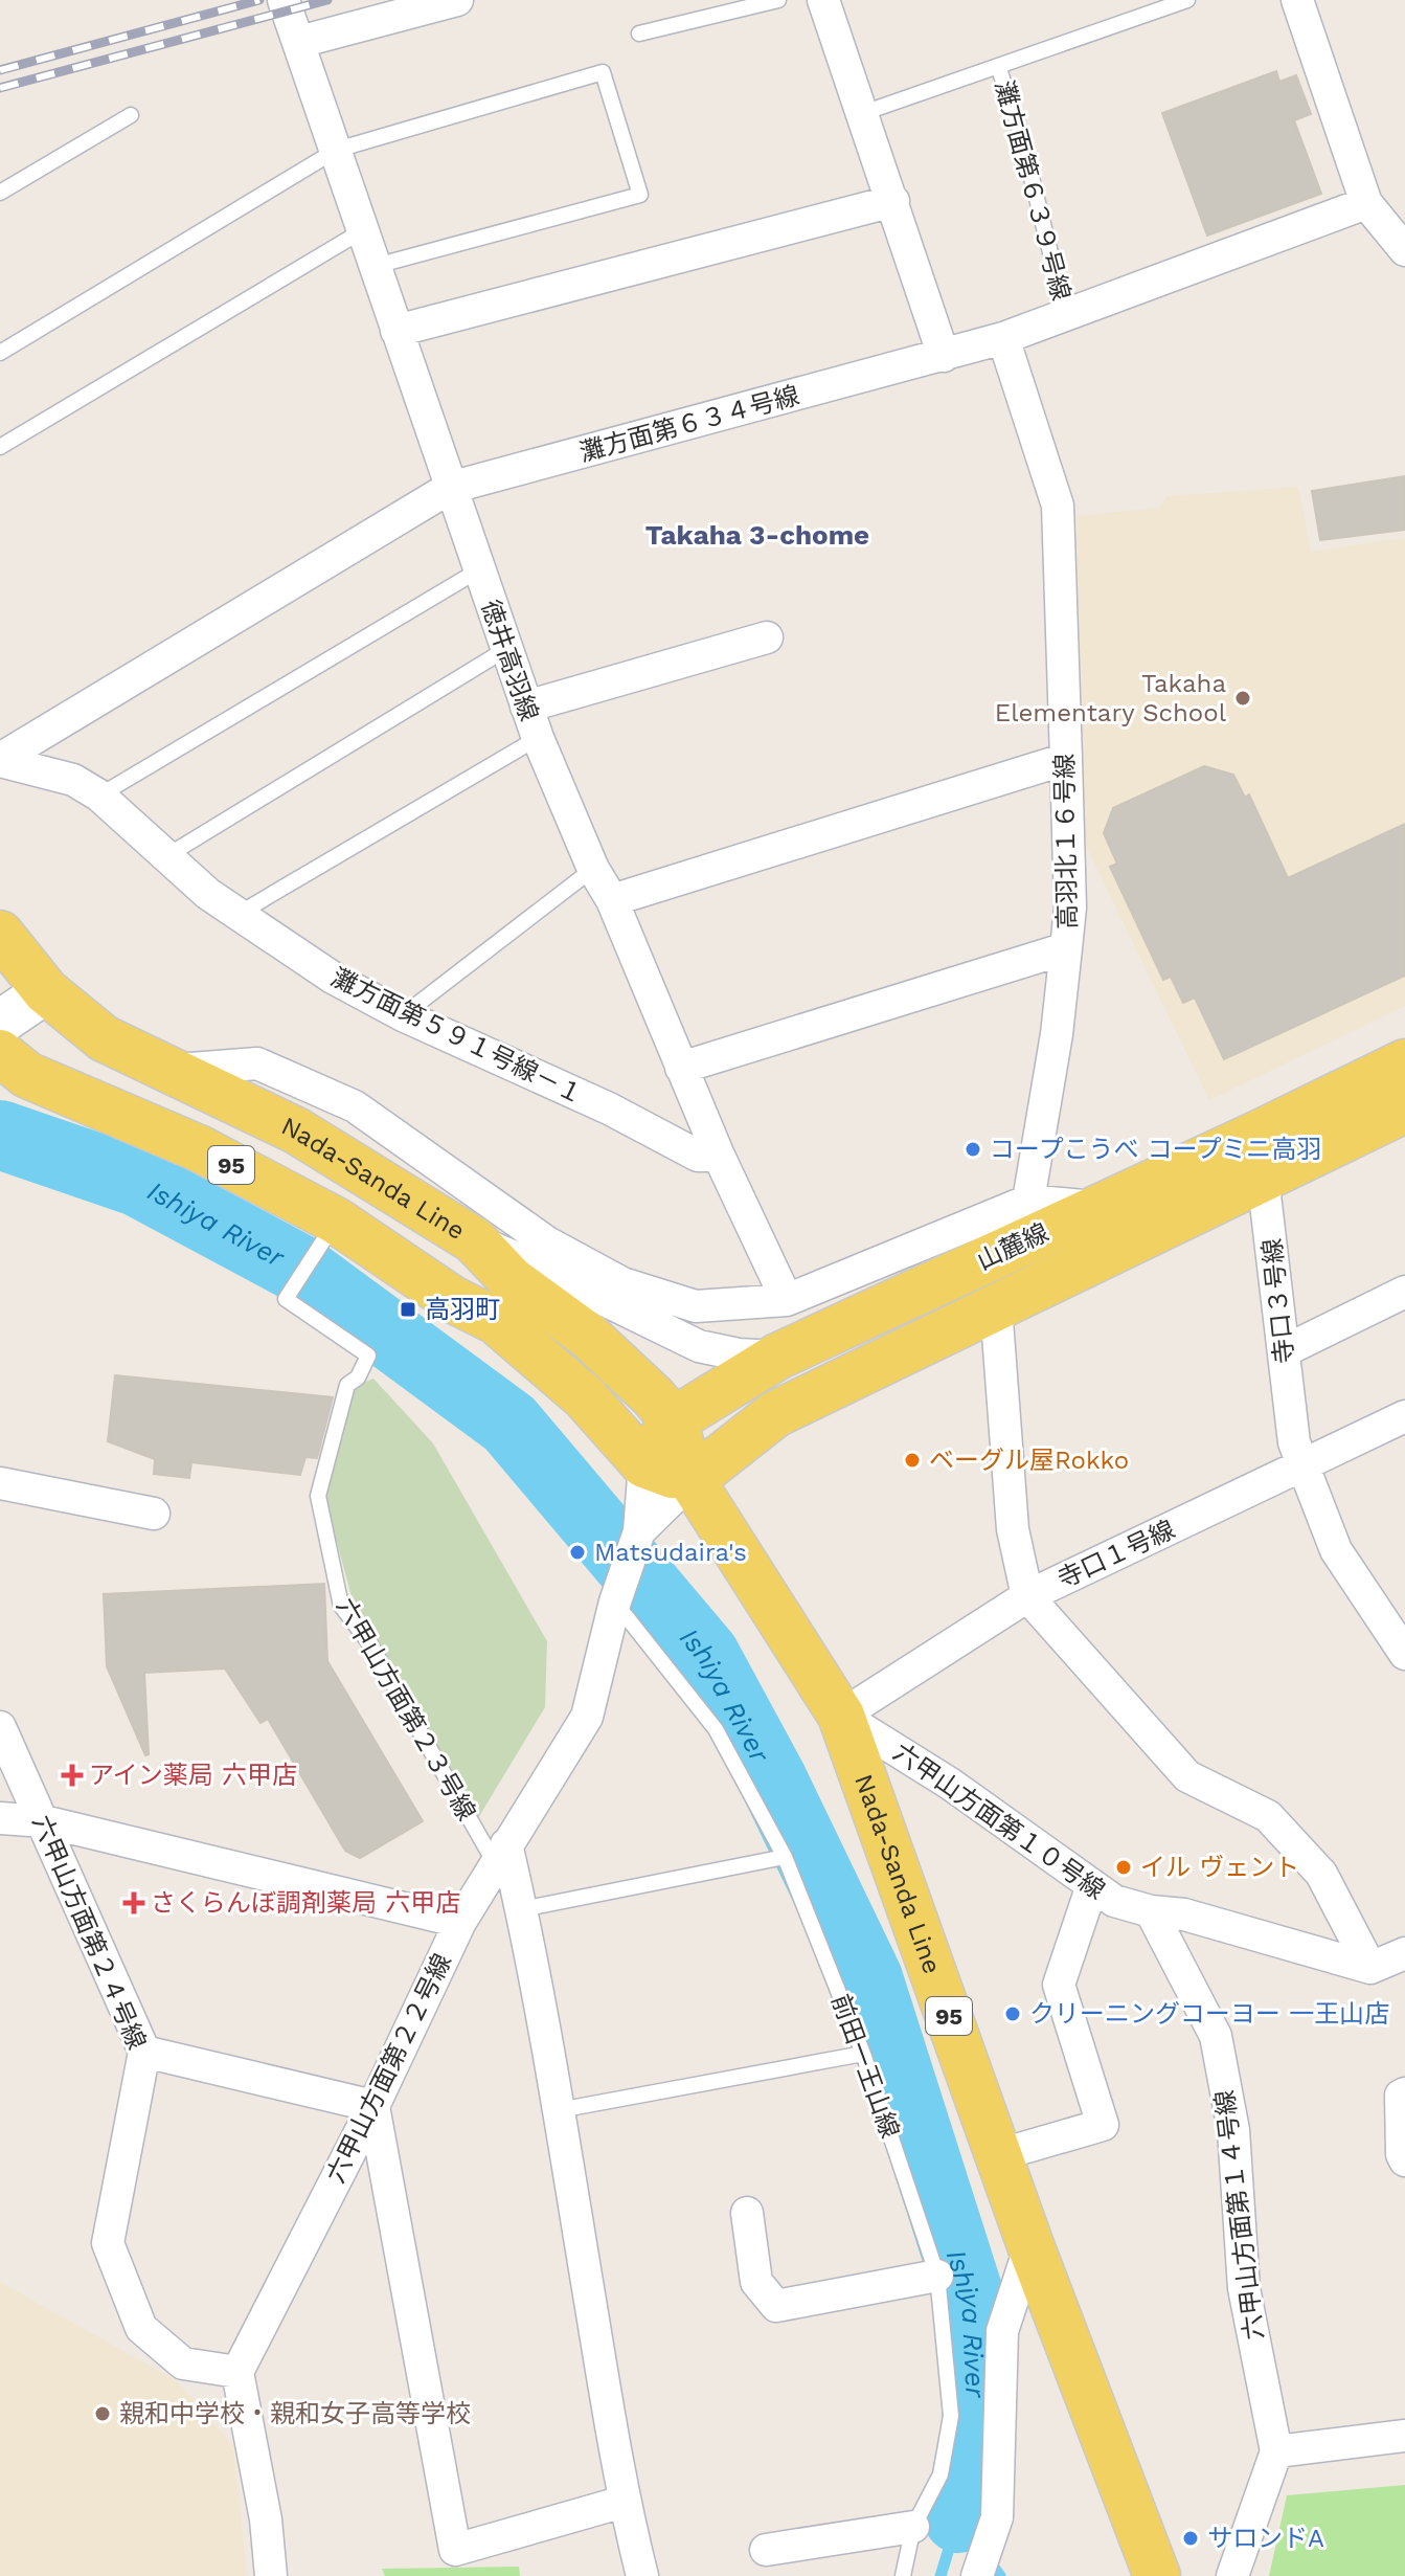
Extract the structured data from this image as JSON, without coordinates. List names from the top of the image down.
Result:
{
  "streets": {
    "main road": ["95", "Nada-Sanda Line", "山麓線"],
    "street": [
      "灘方面第６３４号線",
      "徳井高羽線",
      "高羽北１６号線",
      "灘方面第５９１号線－１",
      "寺口３号線",
      "寺口１号線",
      "六甲山方面第１０号線",
      "六甲山方面第２４号線",
      "六甲山方面第２２号線",
      "六甲山方面第１４号線"
    ],
    "lane": ["灘方面第６３９号線", "六甲山方面第２３号線", "前田一王山線"]
  },
  "crossings": [
    ["灘方面第６３９号線", "灘方面第６３４号線"],
    ["灘方面第６３４号線", "徳井高羽線"],
    ["灘方面第６３４号線", "高羽北１６号線"],
    ["灘方面第６３４号線", "灘方面第５９１号線－１"],
    ["徳井高羽線", "灘方面第５９１号線－１"],
    ["95", "Nada-Sanda Line"],
    ["95", "山麓線"],
    ["95", "六甲山方面第２３号線"],
    ["Nada-Sanda Line", "山麓線"],
    ["Nada-Sanda Line", "寺口１号線"],
    ["Nada-Sanda Line", "六甲山方面第１０号線"],
    ["山麓線", "寺口３号線"],
    ["寺口３号線", "寺口１号線"],
    ["寺口１号線", "六甲山方面第１０号線"],
    ["六甲山方面第２３号線", "六甲山方面第２２号線"],
    ["六甲山方面第１０号線", "六甲山方面第１４号線"],
    ["六甲山方面第２４号線", "六甲山方面第２２号線"],
    ["前田一王山線", "六甲山方面第２２号線"]
  ],
  "districts": ["Takaha 3-chome"],
  "water": ["Ishiya River"],
  "places": {
    "other": [
      "Takaha Elementary School",
      "コープこうべ コープミニ高羽",
      "ベーグル屋Rokko",
      "Matsudaira's",
      "イル ヴェント",
      "クリーニングコーヨー 一王山店",
      "親和中学校・親和女子高等学校",
      "サロンドA"
    ],
    "transit": ["高羽町"],
    "health": ["アイン薬局 六甲店", "さくらんぼ調剤薬局 六甲店"]
  }
}
